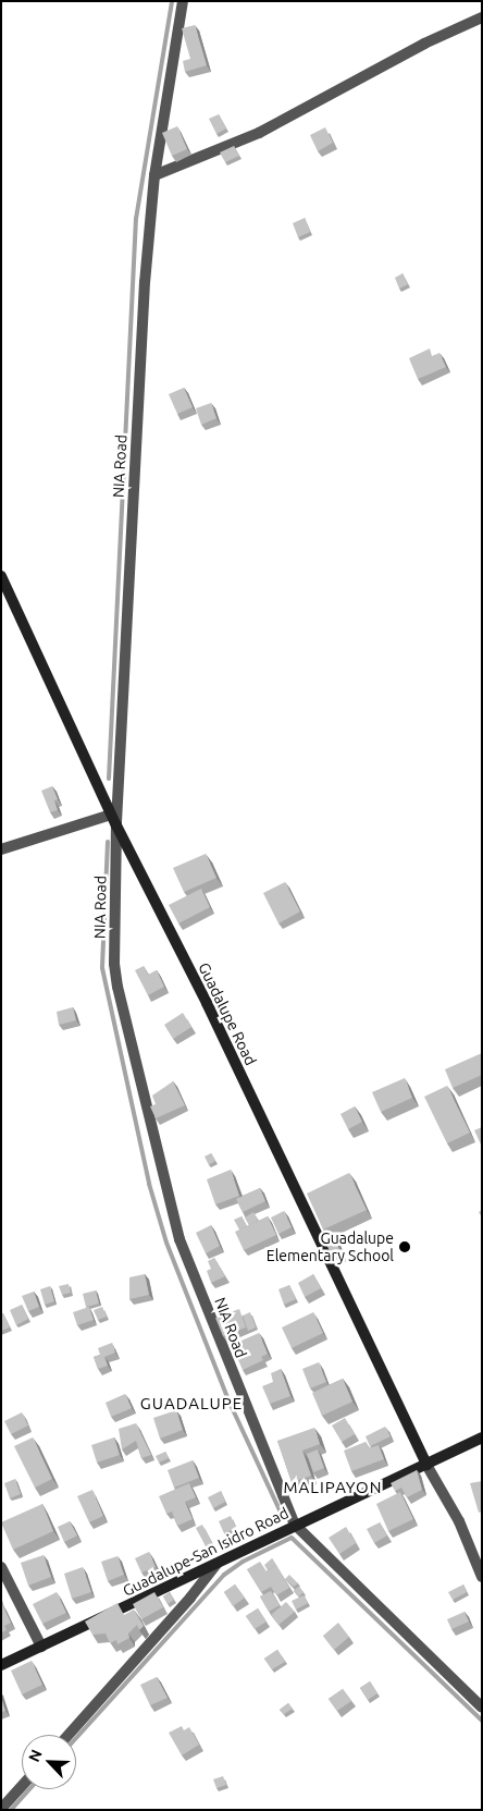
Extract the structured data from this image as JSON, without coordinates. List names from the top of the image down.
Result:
{
  "streets": {
    "street": ["NIA Road", "Guadalupe Road", "Guadalupe-San Isidro Road"]
  },
  "crossings": [
    ["NIA Road", "Guadalupe Road"],
    ["NIA Road", "Guadalupe-San Isidro Road"],
    ["Guadalupe Road", "Guadalupe-San Isidro Road"]
  ],
  "districts": ["GUADALUPE", "MALIPAYON"],
  "places": ["Guadalupe Elementary School"],
  "north": "top left"
}
